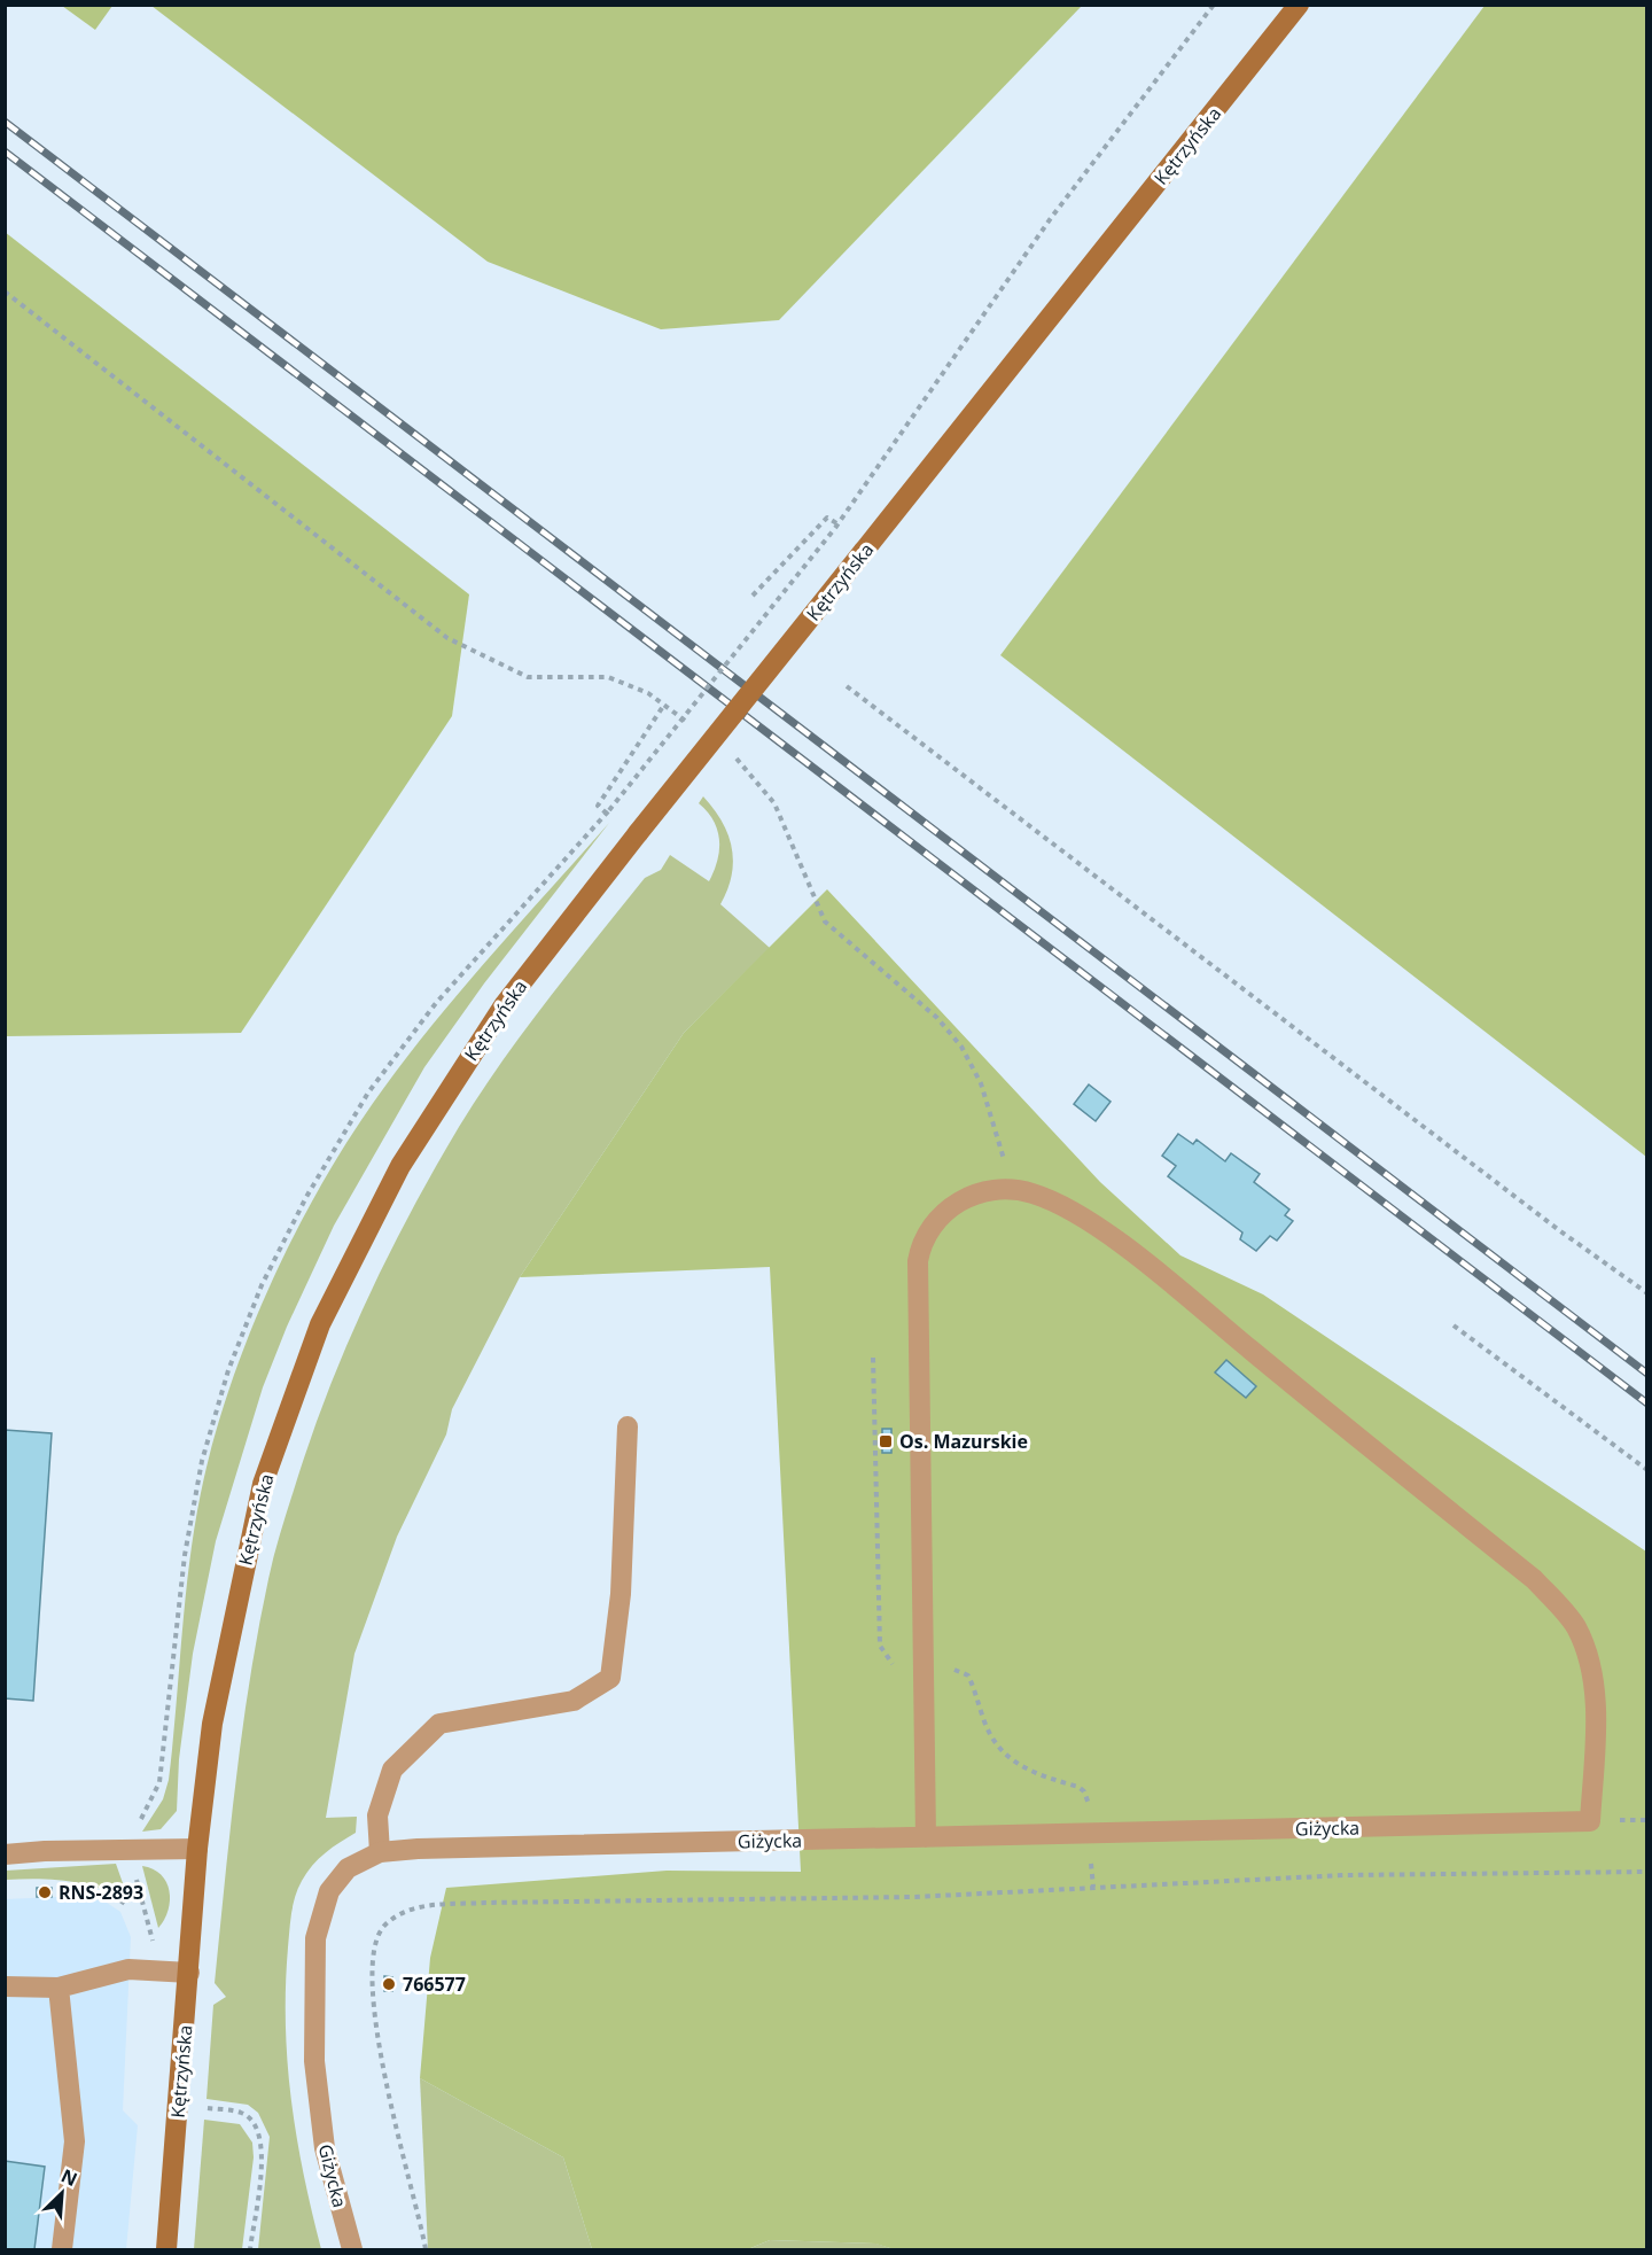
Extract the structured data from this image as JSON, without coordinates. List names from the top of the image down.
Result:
{
  "streets": {
    "street": ["Kętrzyńska", "Giżycka"]
  },
  "places": {
    "transit": ["Os. Mazurskie"],
    "other": ["RNS-2893", "766577"]
  },
  "north": "top right"
}
